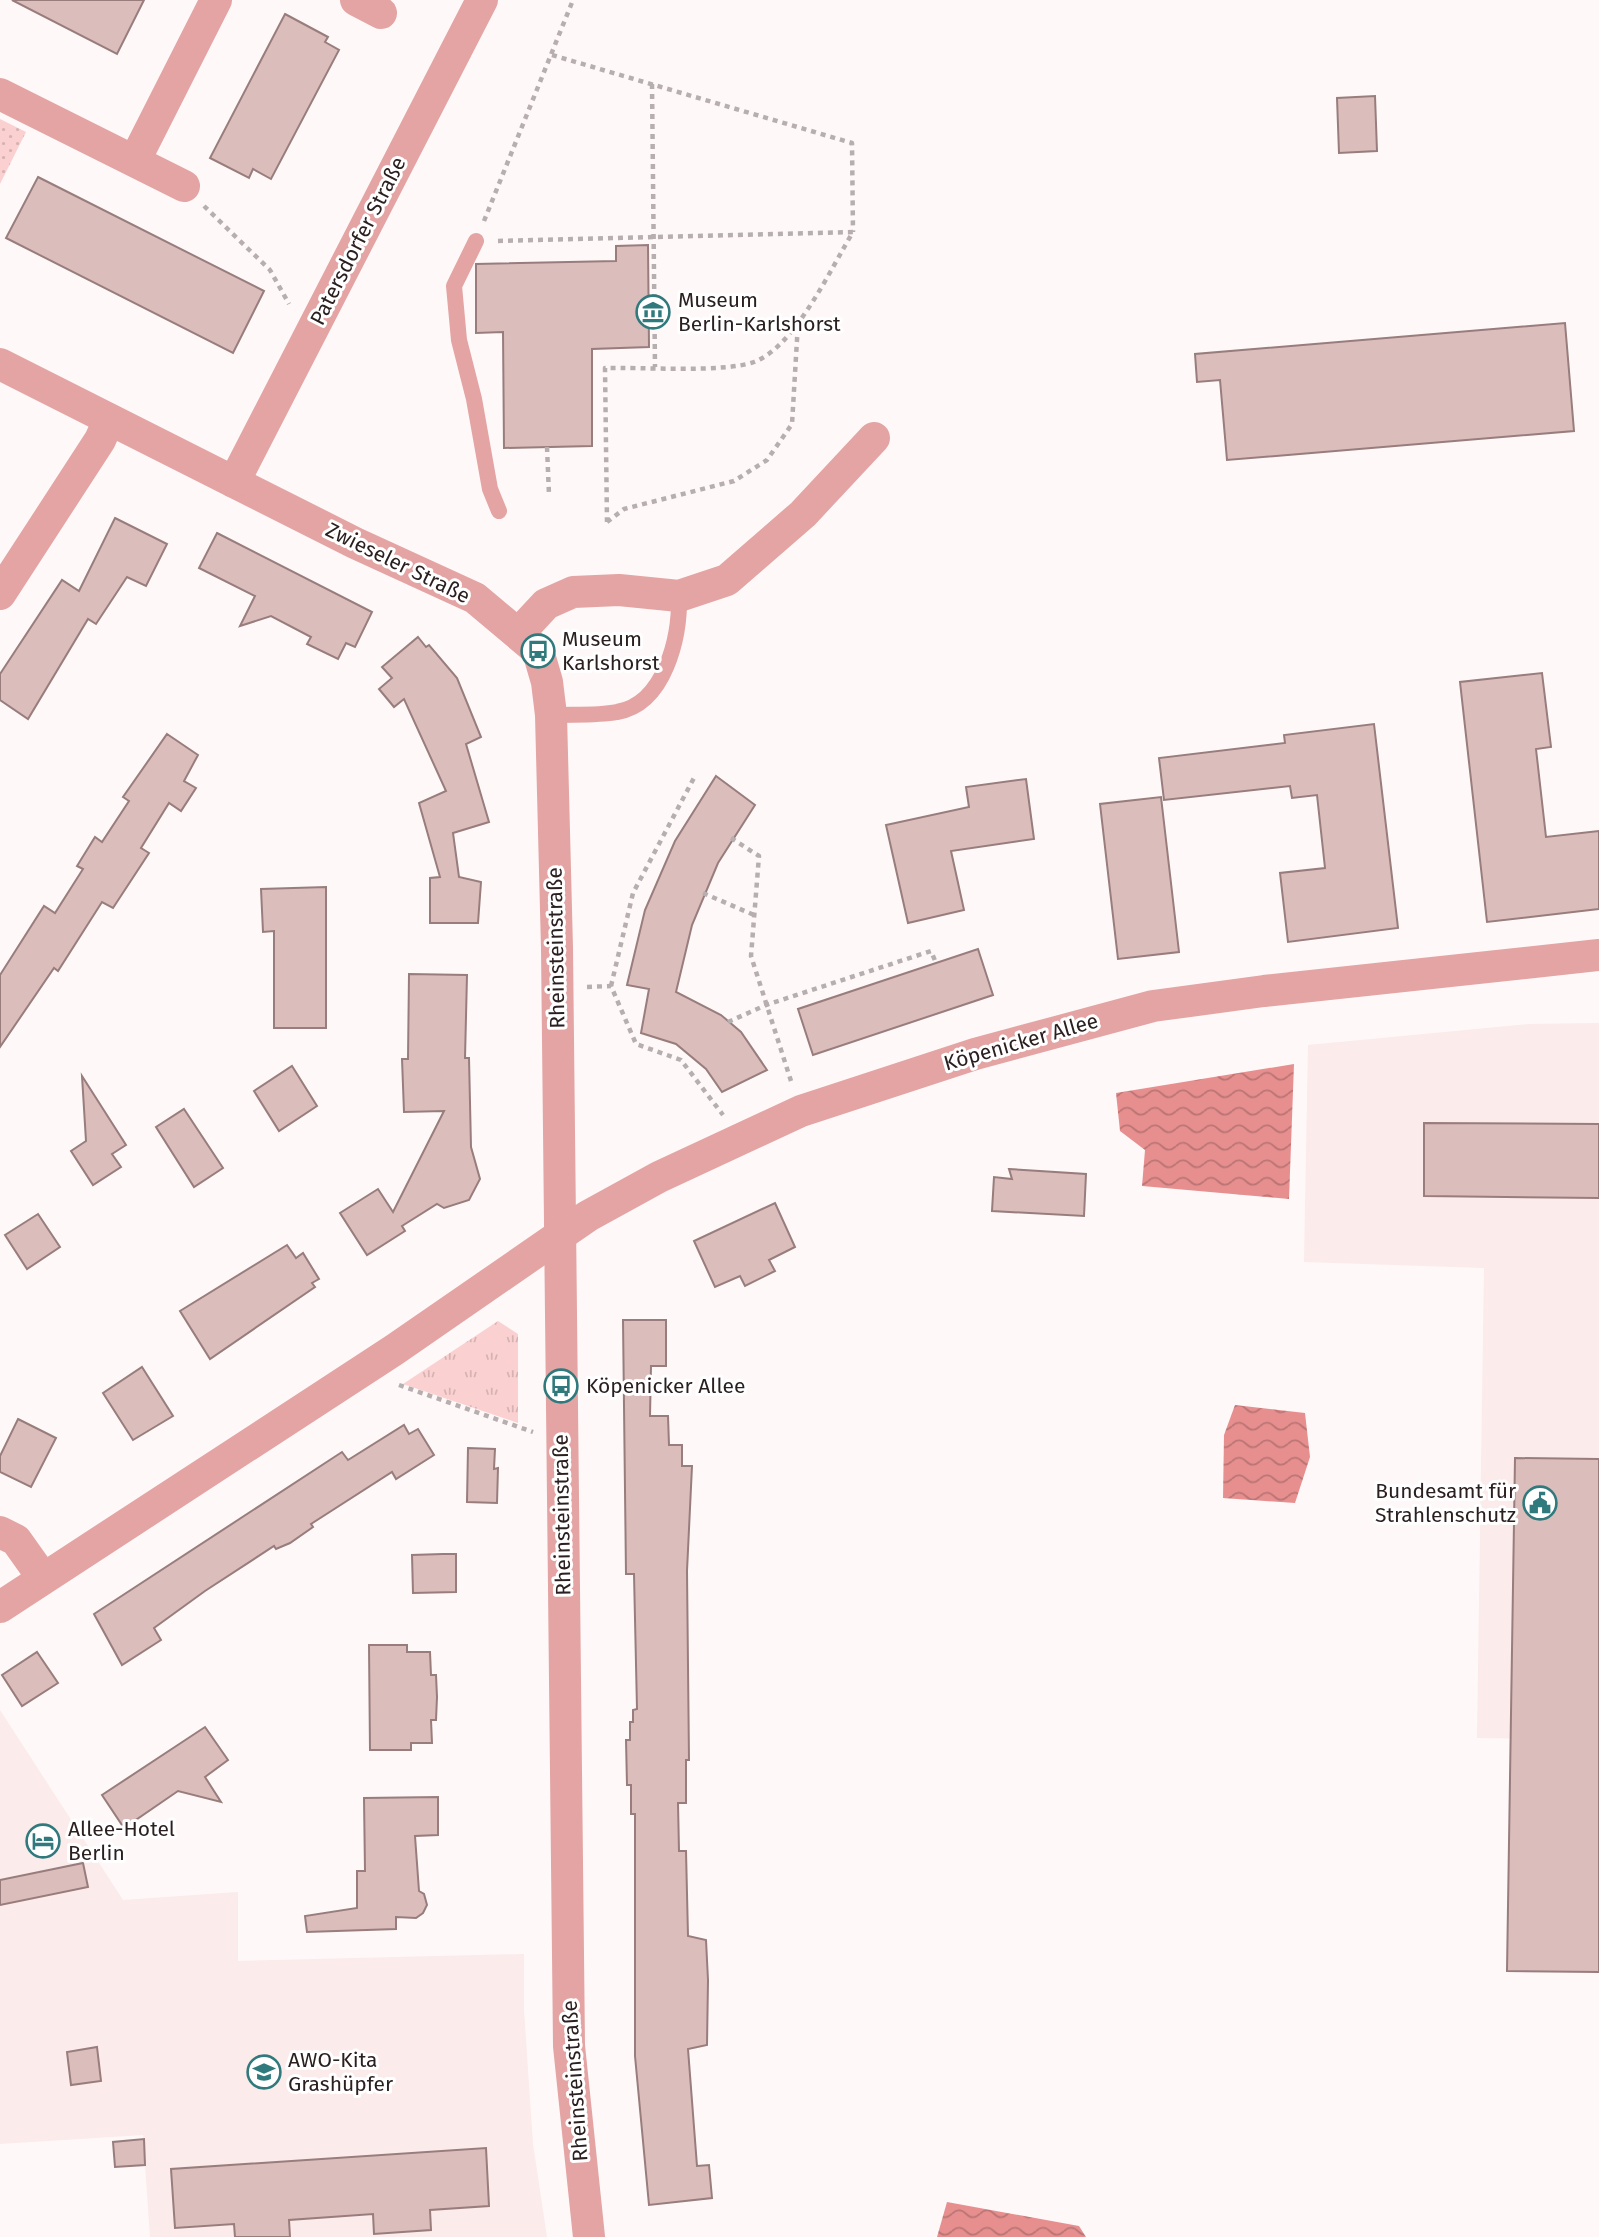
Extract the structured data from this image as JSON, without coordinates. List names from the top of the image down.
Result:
{
  "streets": {
    "street": [
      "Patersdorfer Straße",
      "Zwieseler Straße",
      "Rheinsteinstraße",
      "Köpenicker Allee"
    ]
  },
  "crossings": [
    ["Patersdorfer Straße", "Zwieseler Straße"],
    ["Zwieseler Straße", "Rheinsteinstraße"],
    ["Rheinsteinstraße", "Köpenicker Allee"]
  ],
  "places": {
    "museum": ["Museum Berlin-Karlshorst"],
    "bus stop": ["Museum Karlshorst", "Köpenicker Allee"],
    "public building": ["Bundesamt für Strahlenschutz"],
    "hotel": ["Allee-Hotel Berlin"],
    "school or university": ["AWO-Kita Grashüpfer"]
  }
}
